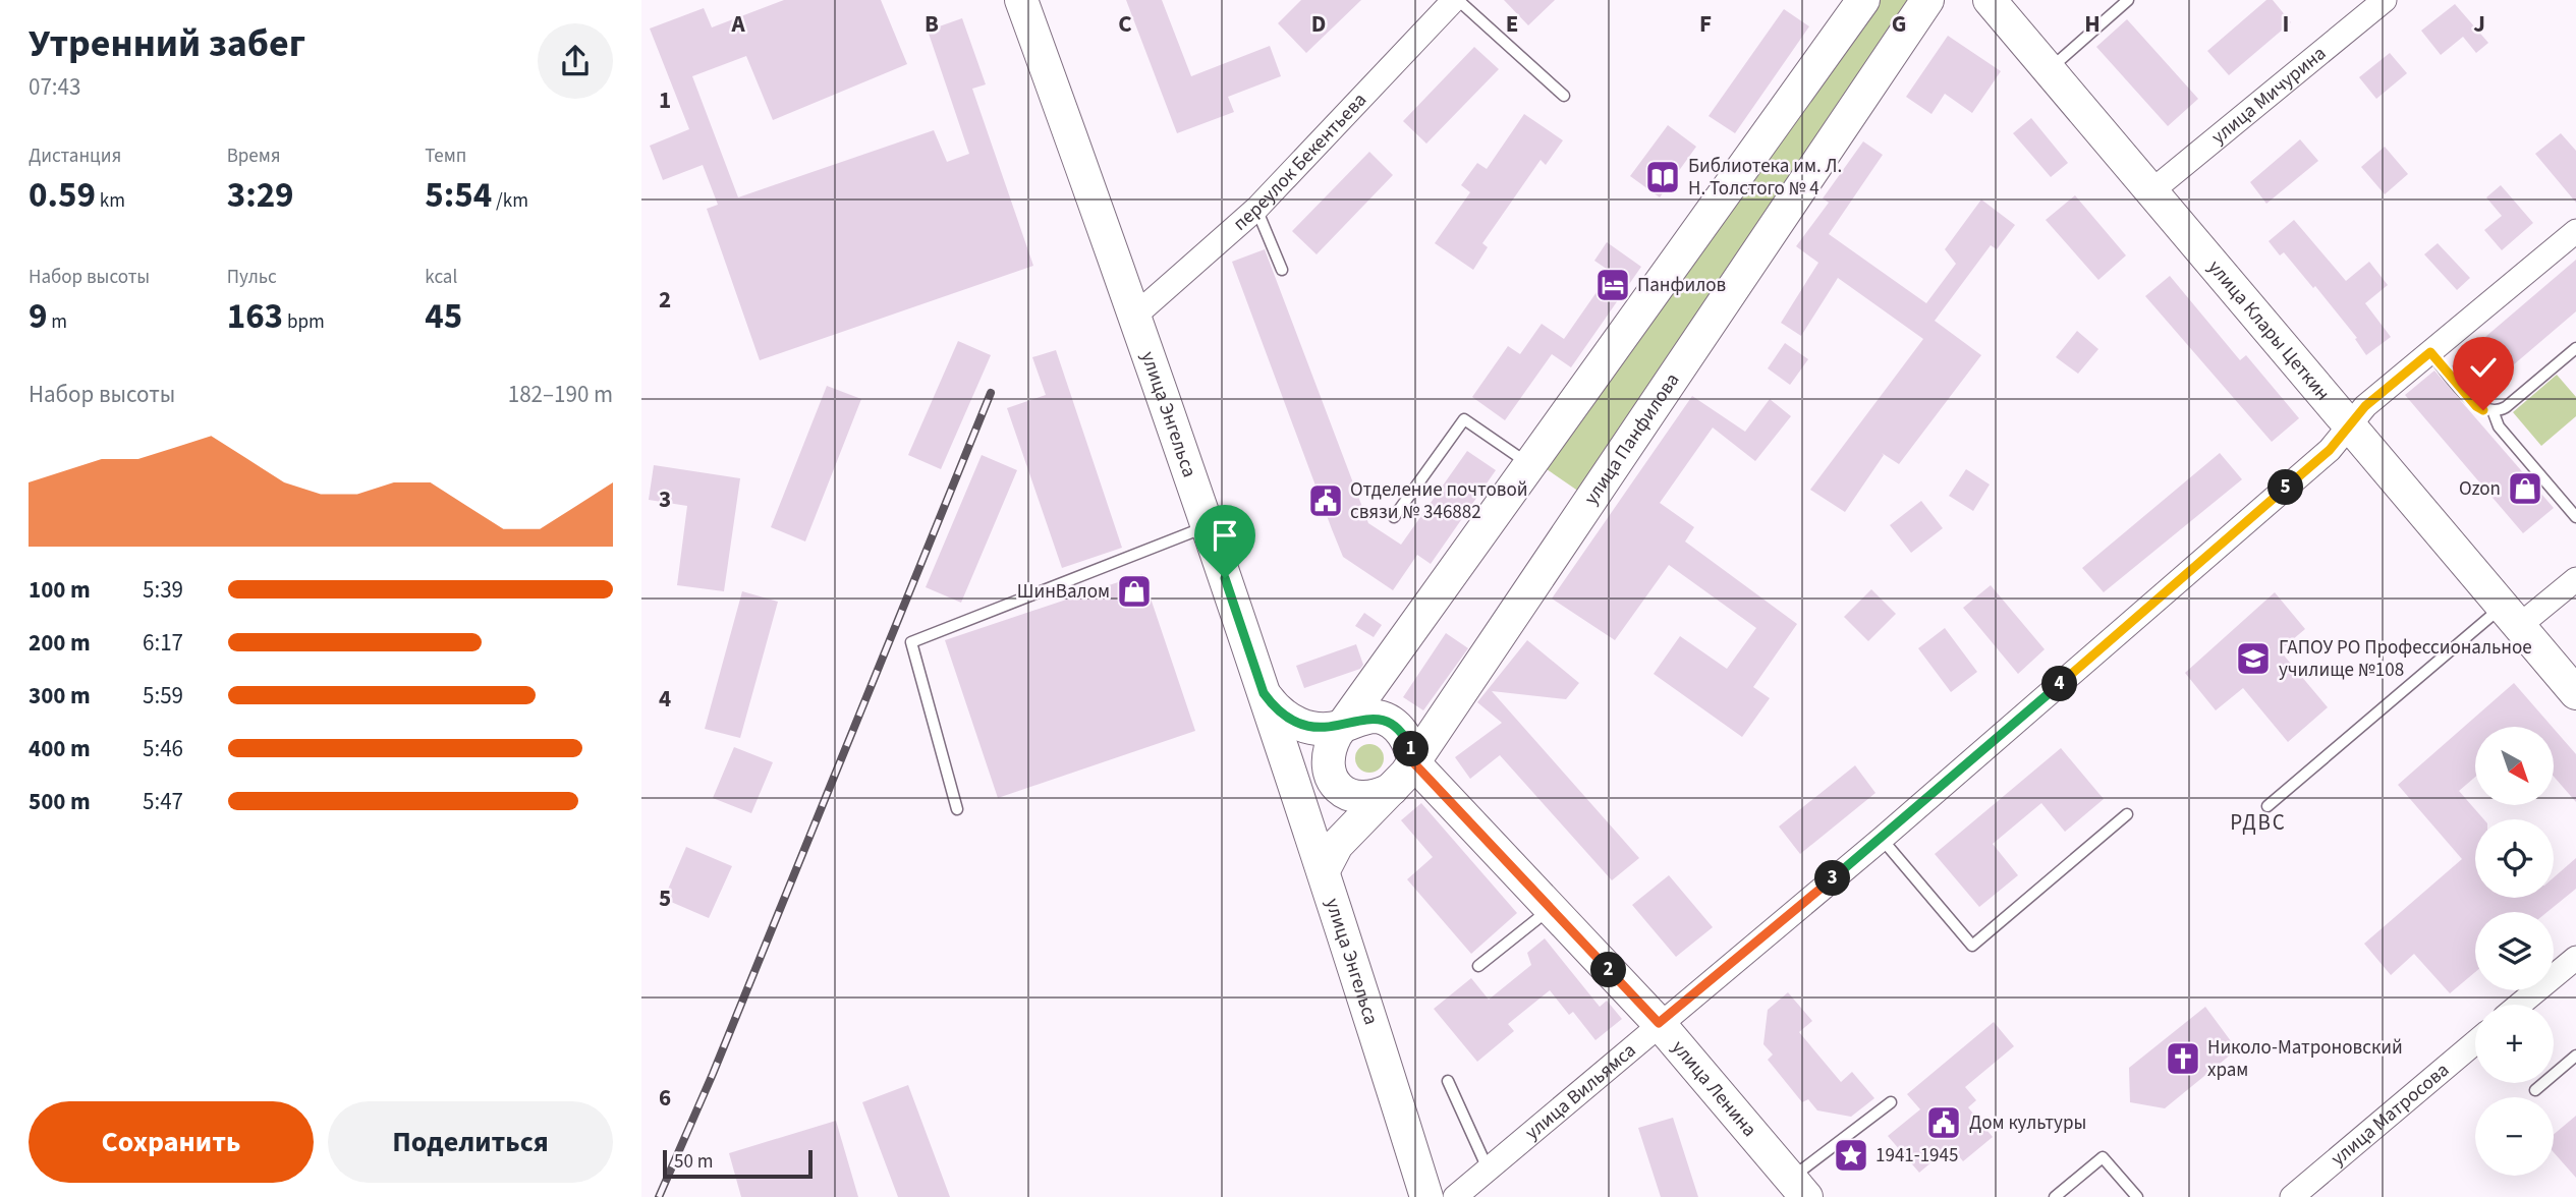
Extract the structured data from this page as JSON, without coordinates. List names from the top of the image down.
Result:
{
  "streets": {
    "street": [
      "улица Мичурина",
      "переулок Бекентьева",
      "улица Клары Цеткин",
      "улица Энгельса",
      "улица Панфилова",
      "улица Ленина",
      "улица Вильямса",
      "улица Матросова"
    ]
  },
  "crossings": [
    ["улица Мичурина", "улица Клары Цеткин"],
    ["переулок Бекентьева", "улица Энгельса"],
    ["улица Клары Цеткин", "улица Вильямса"],
    ["улица Энгельса", "улица Панфилова"],
    ["улица Панфилова", "улица Ленина"],
    ["улица Ленина", "улица Вильямса"]
  ],
  "districts": ["РДВС"],
  "places": {
    "library": ["Библиотека им. Л. Н. Толстого № 4"],
    "hotel": ["Панфилов"],
    "shop": ["Ozon", "ШинВалом"],
    "public building": ["Отделение почтовой связи № 346882", "Дом культуры"],
    "school or university": ["ГАПОУ РО Профессиональное училище №108"],
    "church": ["Николо-Матроновский храм"],
    "place": ["1941-1945"]
  },
  "scale_bar": "50 m",
  "north": "bottom right",
  "page": {
    "heading": ["Утренний забег", "07:43"],
    "stats": [
      ["Дистанция", "0.59 km"],
      ["Время", "3:29"],
      ["Темп", "5:54 /km"],
      ["Набор высоты", "9 m"],
      ["Пульс", "163 bpm"],
      ["kcal", "45"]
    ],
    "chart": ["Набор высоты", "182–190 m"],
    "pins": [
      "5",
      "4",
      "1",
      "3",
      "2"
    ],
    "list": [
      {
        "name": "100 m",
        "note": "5:39"
      },
      {
        "name": "200 m",
        "note": "6:17"
      },
      {
        "name": "300 m",
        "note": "5:59"
      },
      {
        "name": "400 m",
        "note": "5:46"
      },
      {
        "name": "500 m",
        "note": "5:47"
      }
    ],
    "map_buttons": ["+", "−"],
    "buttons": ["Сохранить", "Поделиться"],
    "scale": "50 m"
  },
  "grid": {
    "columns": [
      "A",
      "B",
      "C",
      "D",
      "E",
      "F",
      "G",
      "H",
      "I",
      "J"
    ],
    "rows": [
      "1",
      "2",
      "3",
      "4",
      "5",
      "6"
    ]
  }
}
